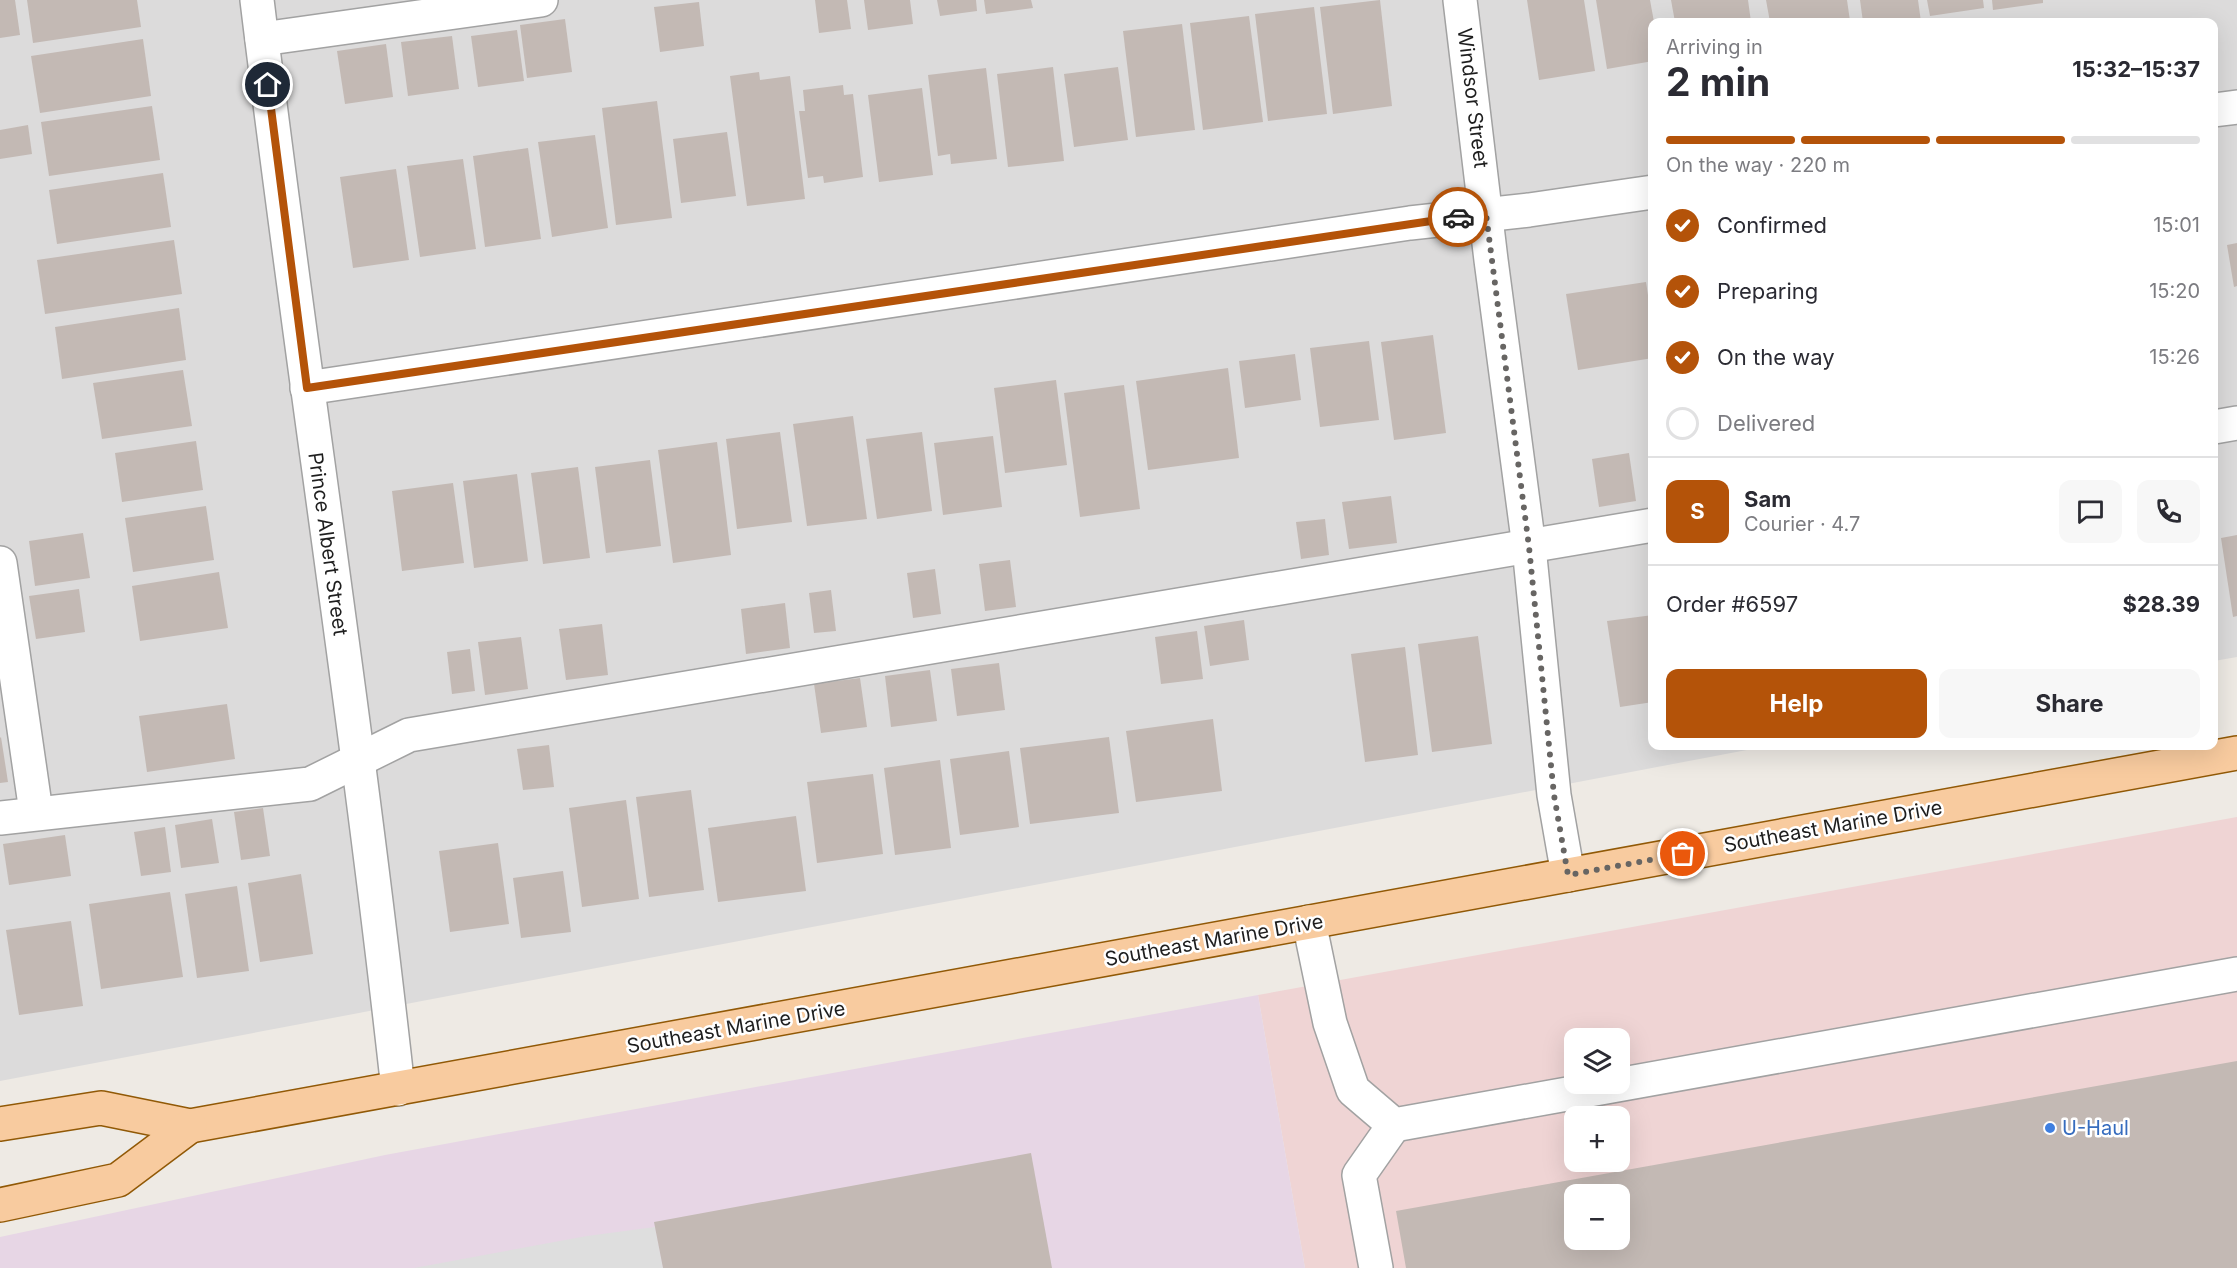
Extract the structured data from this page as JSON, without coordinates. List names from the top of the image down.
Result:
{
  "streets": {
    "main road": ["Southeast Marine Drive"],
    "street": ["Windsor Street", "Prince Albert Street"]
  },
  "crossings": [
    ["Windsor Street", "Southeast Marine Drive"],
    ["Prince Albert Street", "Southeast Marine Drive"]
  ],
  "places": ["U-Haul"],
  "page": {
    "heading": ["2 min", "Arriving in", "15:32–15:37"],
    "panel": [
      "Sam",
      "Courier · 4.7",
      "Order #6597",
      "$28.39"
    ],
    "bar": "On the way · 220 m",
    "list": [
      ["Confirmed", "15:01"],
      ["Preparing", "15:20"],
      ["On the way", "15:26"],
      "Delivered"
    ],
    "round": "S",
    "buttons": ["Help", "Share"],
    "map_buttons": ["+", "−"]
  }
}
